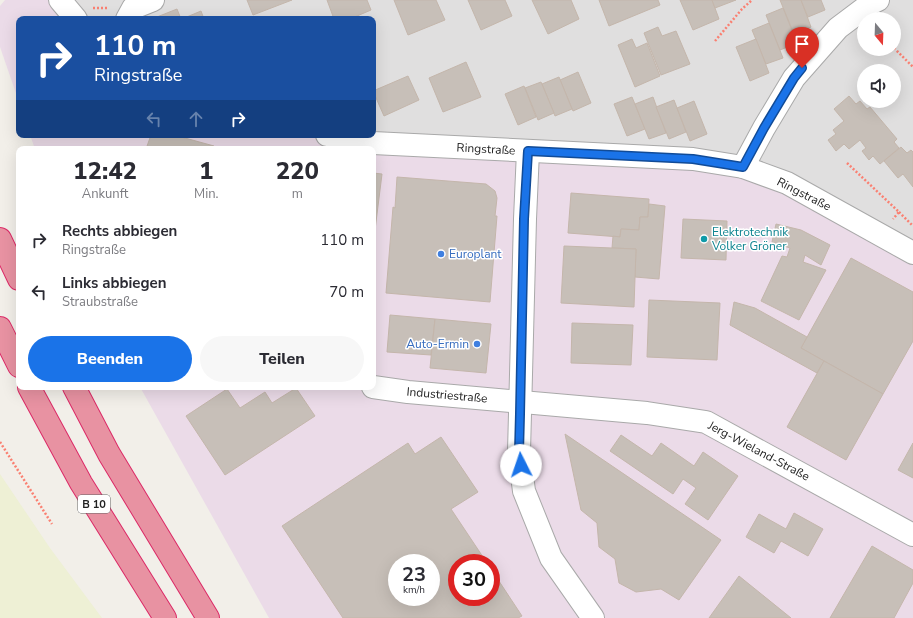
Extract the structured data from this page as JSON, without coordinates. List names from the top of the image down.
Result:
{
  "streets": {
    "highway": ["B 10"],
    "street": ["Ringstraße", "Industriestraße", "Jerg-Wieland-Straße"]
  },
  "crossings": [
    ["Industriestraße", "Jerg-Wieland-Straße"]
  ],
  "places": ["Elektrotechnik Volker Gröner", "Europlant", "Auto-Ermin"],
  "north": "bottom",
  "page": {
    "turn": ["110 m", "Ringstraße"],
    "eta": [
      "12:42",
      "Ankunft",
      "1",
      "Min.",
      "220",
      "m"
    ],
    "list": [
      {
        "name": "Rechts abbiegen",
        "note": "Ringstraße",
        "value": "110 m"
      },
      {
        "name": "Links abbiegen",
        "note": "Straubstraße",
        "value": "70 m"
      }
    ],
    "buttons": ["Beenden", "Teilen"],
    "speed": "23 km/h",
    "limit": "30"
  }
}
